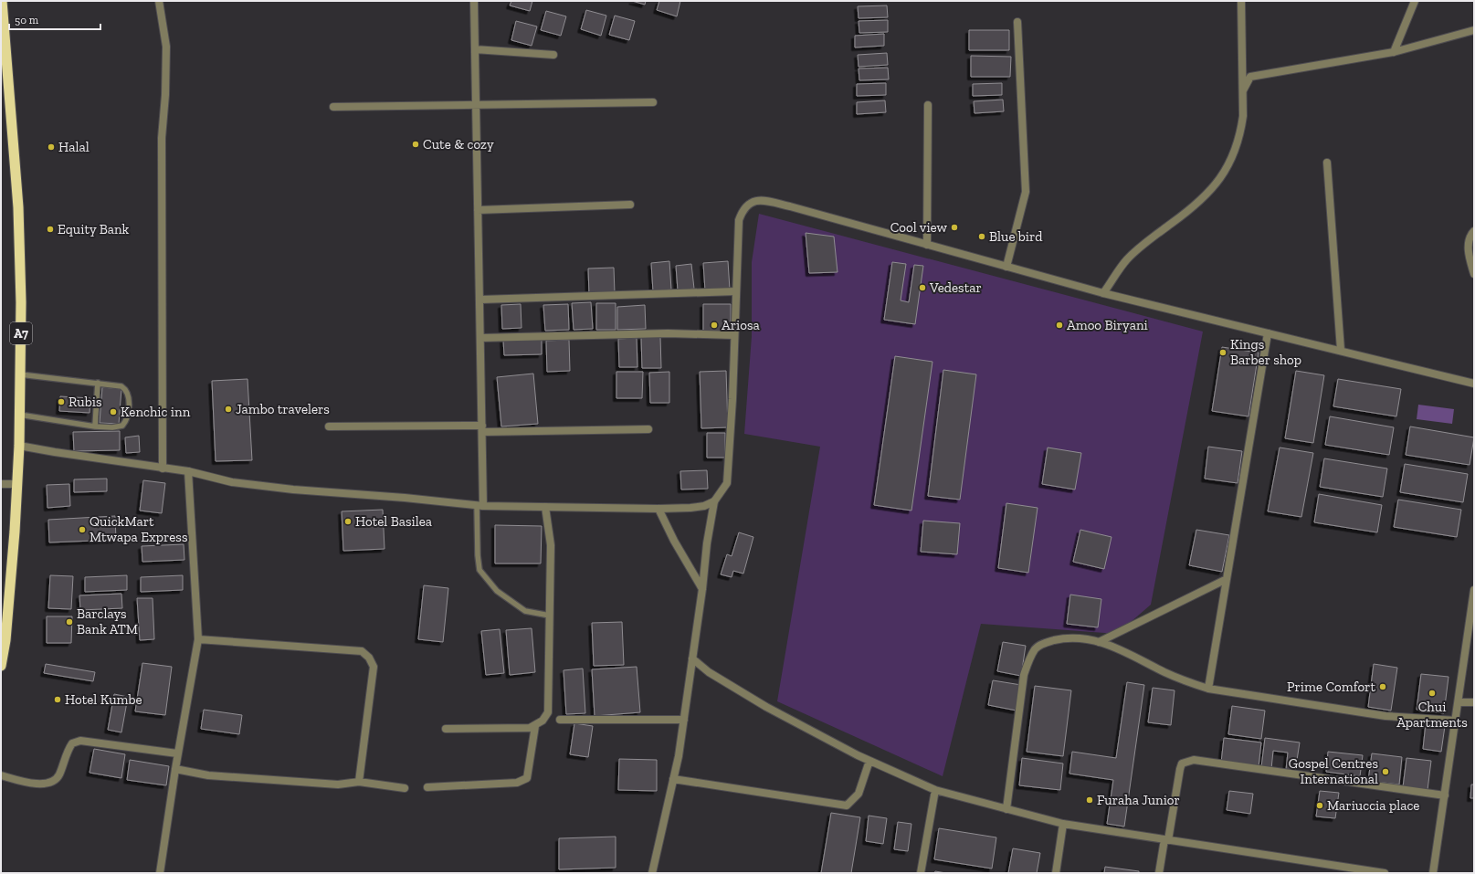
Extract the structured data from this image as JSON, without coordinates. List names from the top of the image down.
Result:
{
  "streets": {
    "highway": ["A7"]
  },
  "places": [
    "Cute & cozy",
    "Halal",
    "Cool view",
    "Equity Bank",
    "Blue bird",
    "Vedestar",
    "Ariosa",
    "Amoo Biryani",
    "Kings Barber shop",
    "Rubis",
    "Jambo travelers",
    "Kenchic inn",
    "Hotel Basilea",
    "QuickMart Mtwapa Express",
    "Barclays Bank ATM",
    "Prime Comfort",
    "Chui Apartments",
    "Hotel Kumbe",
    "Gospel Centres International",
    "Furaha Junior",
    "Mariuccia place"
  ],
  "scale_bar": "50 m"
}
